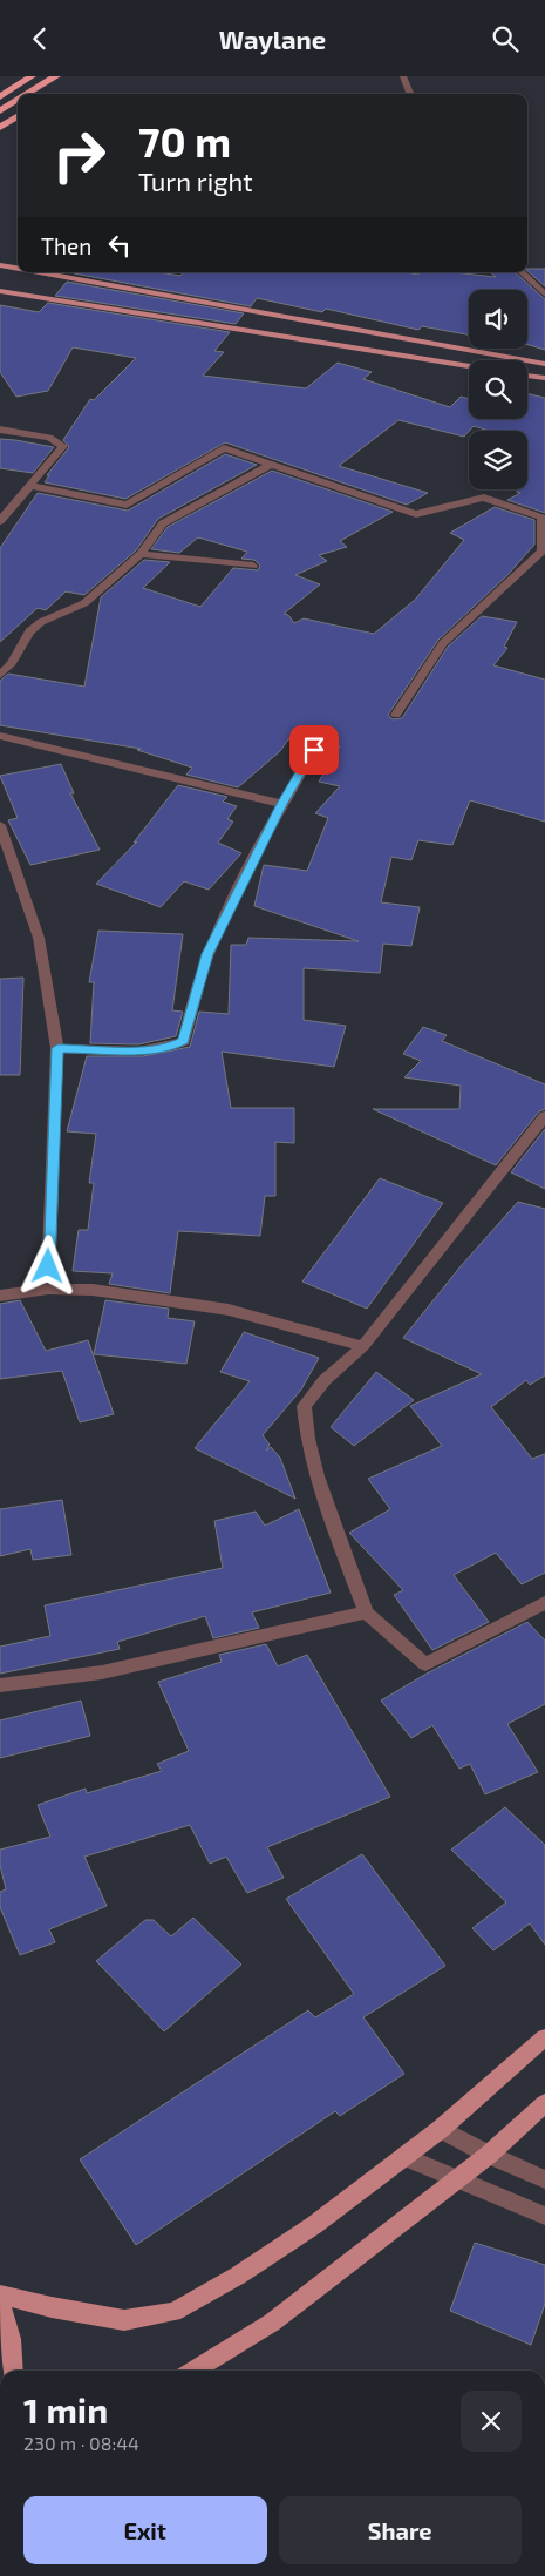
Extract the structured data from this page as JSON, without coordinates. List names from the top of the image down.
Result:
{
  "page": {
    "header": "Waylane",
    "turn": ["70 m", "Turn right"],
    "then": "Then",
    "heading": ["1 min", "230 m · 08:44"],
    "buttons": ["Exit", "Share"]
  }
}
